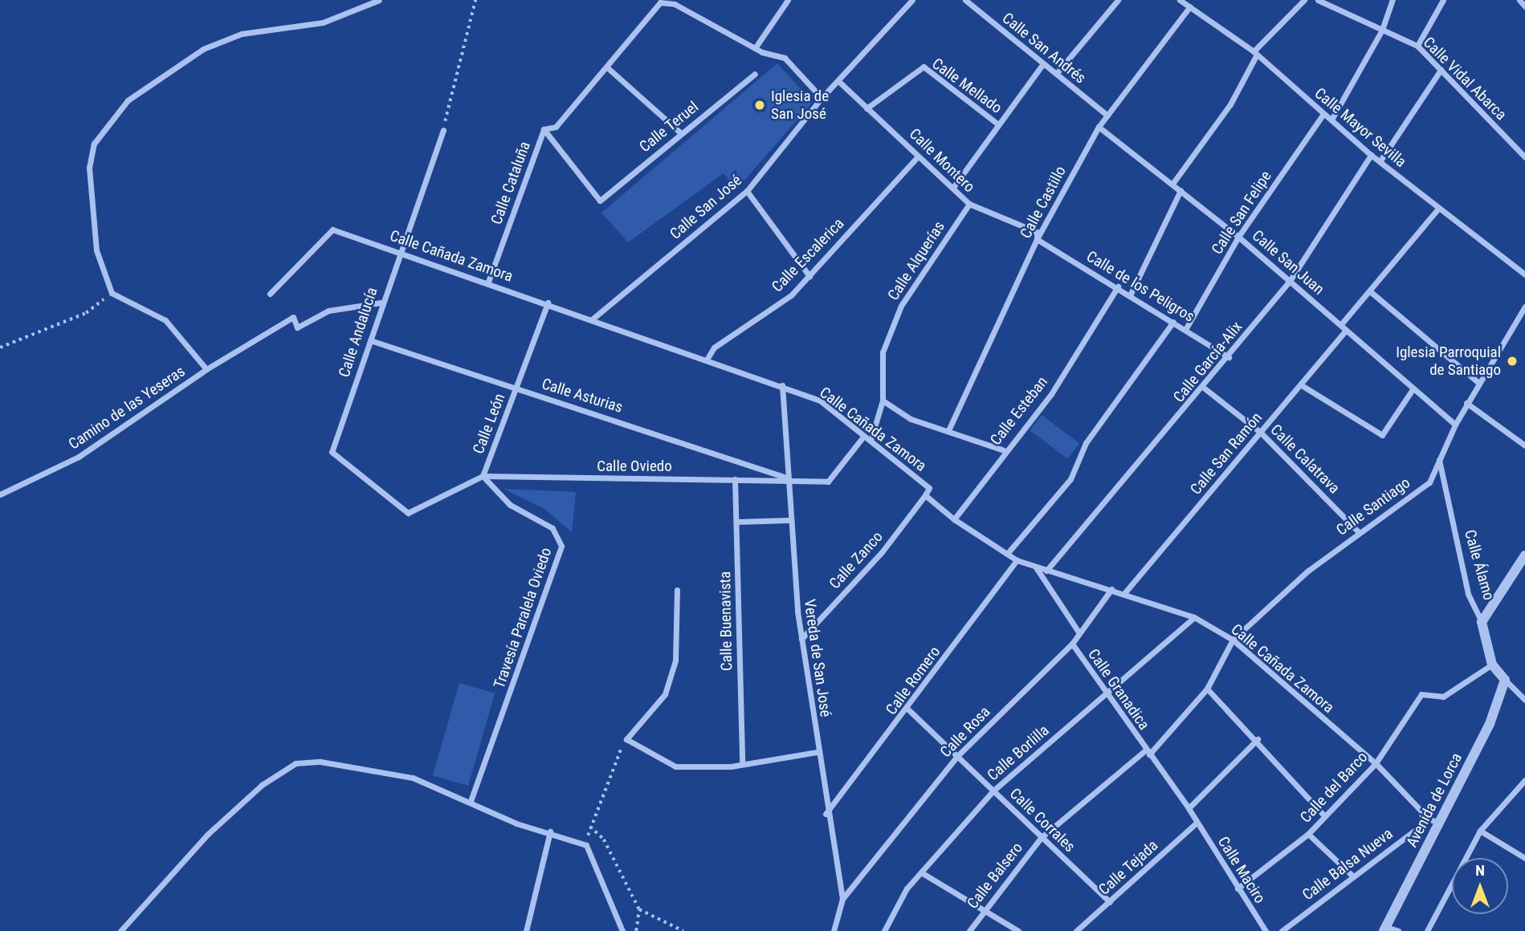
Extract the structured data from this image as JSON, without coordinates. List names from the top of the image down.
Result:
{
  "streets": {
    "street": [
      "Calle San Andrés",
      "Calle Vidal Abarca",
      "Calle Mellado",
      "Calle Teruel",
      "Calle Mayor Sevilla",
      "Calle Montero",
      "Calle Cataluña",
      "Calle Castillo",
      "Calle San José",
      "Calle San Felipe",
      "Calle Escalerica",
      "Calle Cañada Zamora",
      "Calle Alquerías",
      "Calle San Juan",
      "Calle de los Peligros",
      "Calle Andalucía",
      "Calle García-Alix",
      "Calle Asturias",
      "Camino de las Yeseras",
      "Calle Esteban",
      "Calle León",
      "Calle San Ramón",
      "Calle Calatrava",
      "Calle Oviedo",
      "Calle Santiago",
      "Calle Zanco",
      "Calle Álamo",
      "Travesía Paralela Oviedo",
      "Calle Buenavista",
      "Vereda de San José",
      "Calle Romero",
      "Calle Granadica",
      "Calle Rosa",
      "Calle Borlilla",
      "Calle del Barco",
      "Avenida de Lorca",
      "Calle Corrales",
      "Calle Balsa Nueva",
      "Calle Tejada",
      "Calle Maciro",
      "Calle Balsero"
    ]
  },
  "crossings": [
    ["Calle San Andrés", "Calle Castillo"],
    ["Calle Mellado", "Calle Montero"],
    ["Calle Teruel", "Calle Cataluña"],
    ["Calle Mayor Sevilla", "Calle Castillo"],
    ["Calle Mayor Sevilla", "Calle San Felipe"],
    ["Calle Mayor Sevilla", "Calle García-Alix"],
    ["Calle Mayor Sevilla", "Calle San Ramón"],
    ["Calle Montero", "Calle Castillo"],
    ["Calle Montero", "Calle San José"],
    ["Calle Montero", "Calle Escalerica"],
    ["Calle Montero", "Calle Alquerías"],
    ["Calle Montero", "Calle de los Peligros"],
    ["Calle Cataluña", "Calle Cañada Zamora"],
    ["Calle Castillo", "Calle San Juan"],
    ["Calle Castillo", "Calle de los Peligros"],
    ["Calle San José", "Calle Cañada Zamora"],
    ["Calle San Felipe", "Calle San Juan"],
    ["Calle San Felipe", "Calle de los Peligros"],
    ["Calle Escalerica", "Calle Cañada Zamora"],
    ["Calle Cañada Zamora", "Calle Alquerías"],
    ["Calle Cañada Zamora", "Calle Andalucía"],
    ["Calle Cañada Zamora", "Calle García-Alix"],
    ["Calle Cañada Zamora", "Calle Esteban"],
    ["Calle Cañada Zamora", "Calle León"],
    ["Calle Cañada Zamora", "Calle San Ramón"],
    ["Calle Cañada Zamora", "Calle Santiago"],
    ["Calle Cañada Zamora", "Calle Zanco"],
    ["Calle Cañada Zamora", "Vereda de San José"],
    ["Calle Cañada Zamora", "Calle Romero"],
    ["Calle Cañada Zamora", "Calle Granadica"],
    ["Calle Cañada Zamora", "Calle Rosa"],
    ["Calle Cañada Zamora", "Calle Borlilla"],
    ["Calle Cañada Zamora", "Calle del Barco"],
    ["Calle Cañada Zamora", "Calle Balsa Nueva"],
    ["Calle Cañada Zamora", "Calle Balsero"],
    ["Calle San Juan", "Calle García-Alix"],
    ["Calle San Juan", "Calle San Ramón"],
    ["Calle San Juan", "Calle Santiago"],
    ["Calle de los Peligros", "Calle García-Alix"],
    ["Calle de los Peligros", "Calle Esteban"],
    ["Calle Andalucía", "Calle Asturias"],
    ["Calle Andalucía", "Camino de las Yeseras"],
    ["Calle Andalucía", "Calle León"],
    ["Calle García-Alix", "Calle Calatrava"],
    ["Calle Asturias", "Calle León"],
    ["Calle Asturias", "Calle Oviedo"],
    ["Calle Asturias", "Vereda de San José"],
    ["Calle León", "Calle Oviedo"],
    ["Calle León", "Travesía Paralela Oviedo"],
    ["Calle San Ramón", "Calle Calatrava"],
    ["Calle Calatrava", "Calle Santiago"],
    ["Calle Oviedo", "Travesía Paralela Oviedo"],
    ["Calle Oviedo", "Calle Buenavista"],
    ["Calle Oviedo", "Vereda de San José"],
    ["Calle Santiago", "Calle Álamo"],
    ["Calle Santiago", "Calle Balsero"],
    ["Calle Zanco", "Vereda de San José"],
    ["Calle Álamo", "Calle del Barco"],
    ["Calle Álamo", "Avenida de Lorca"],
    ["Vereda de San José", "Calle Romero"],
    ["Vereda de San José", "Calle Rosa"],
    ["Calle Romero", "Calle Corrales"],
    ["Calle Granadica", "Calle Rosa"],
    ["Calle Granadica", "Calle Borlilla"],
    ["Calle Granadica", "Calle Maciro"],
    ["Calle Granadica", "Calle Balsero"],
    ["Calle Rosa", "Calle Corrales"],
    ["Calle Borlilla", "Calle Corrales"],
    ["Calle del Barco", "Calle Maciro"],
    ["Calle Corrales", "Calle Tejada"],
    ["Calle Corrales", "Calle Balsero"],
    ["Calle Tejada", "Calle Maciro"]
  ],
  "places": ["Iglesia de San José", "Iglesia Parroquial de Santiago"],
  "north": "top"
}
